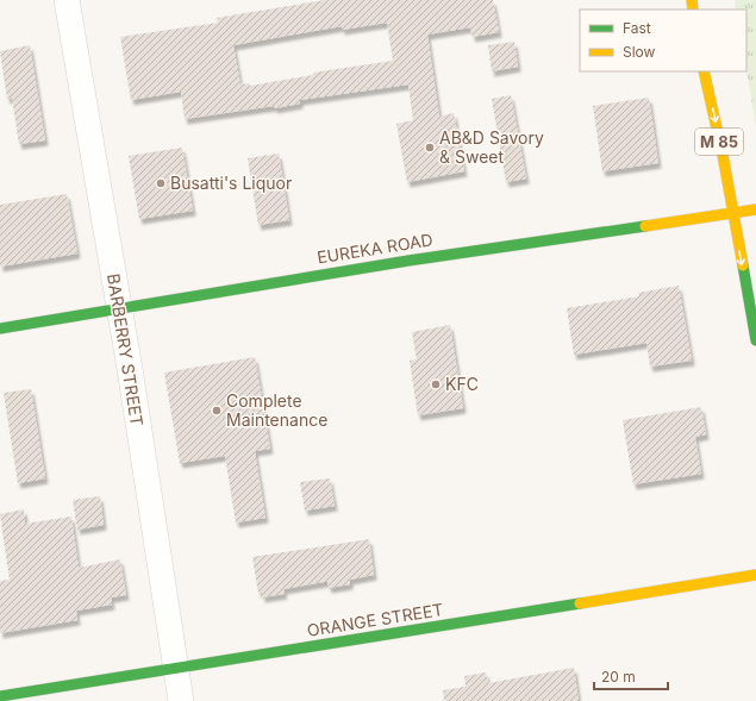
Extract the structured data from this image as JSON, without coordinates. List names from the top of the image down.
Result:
{
  "streets": {
    "main road": ["M 85", "EUREKA ROAD", "ORANGE STREET"],
    "street": ["BARBERRY STREET"]
  },
  "crossings": [
    ["M 85", "EUREKA ROAD"],
    ["EUREKA ROAD", "BARBERRY STREET"],
    ["BARBERRY STREET", "ORANGE STREET"]
  ],
  "places": [
    "AB&D Savory & Sweet",
    "Busatti's Liquor",
    "KFC",
    "Complete Maintenance"
  ],
  "legend": ["Fast", "Slow"],
  "scale_bar": "20 m"
}
